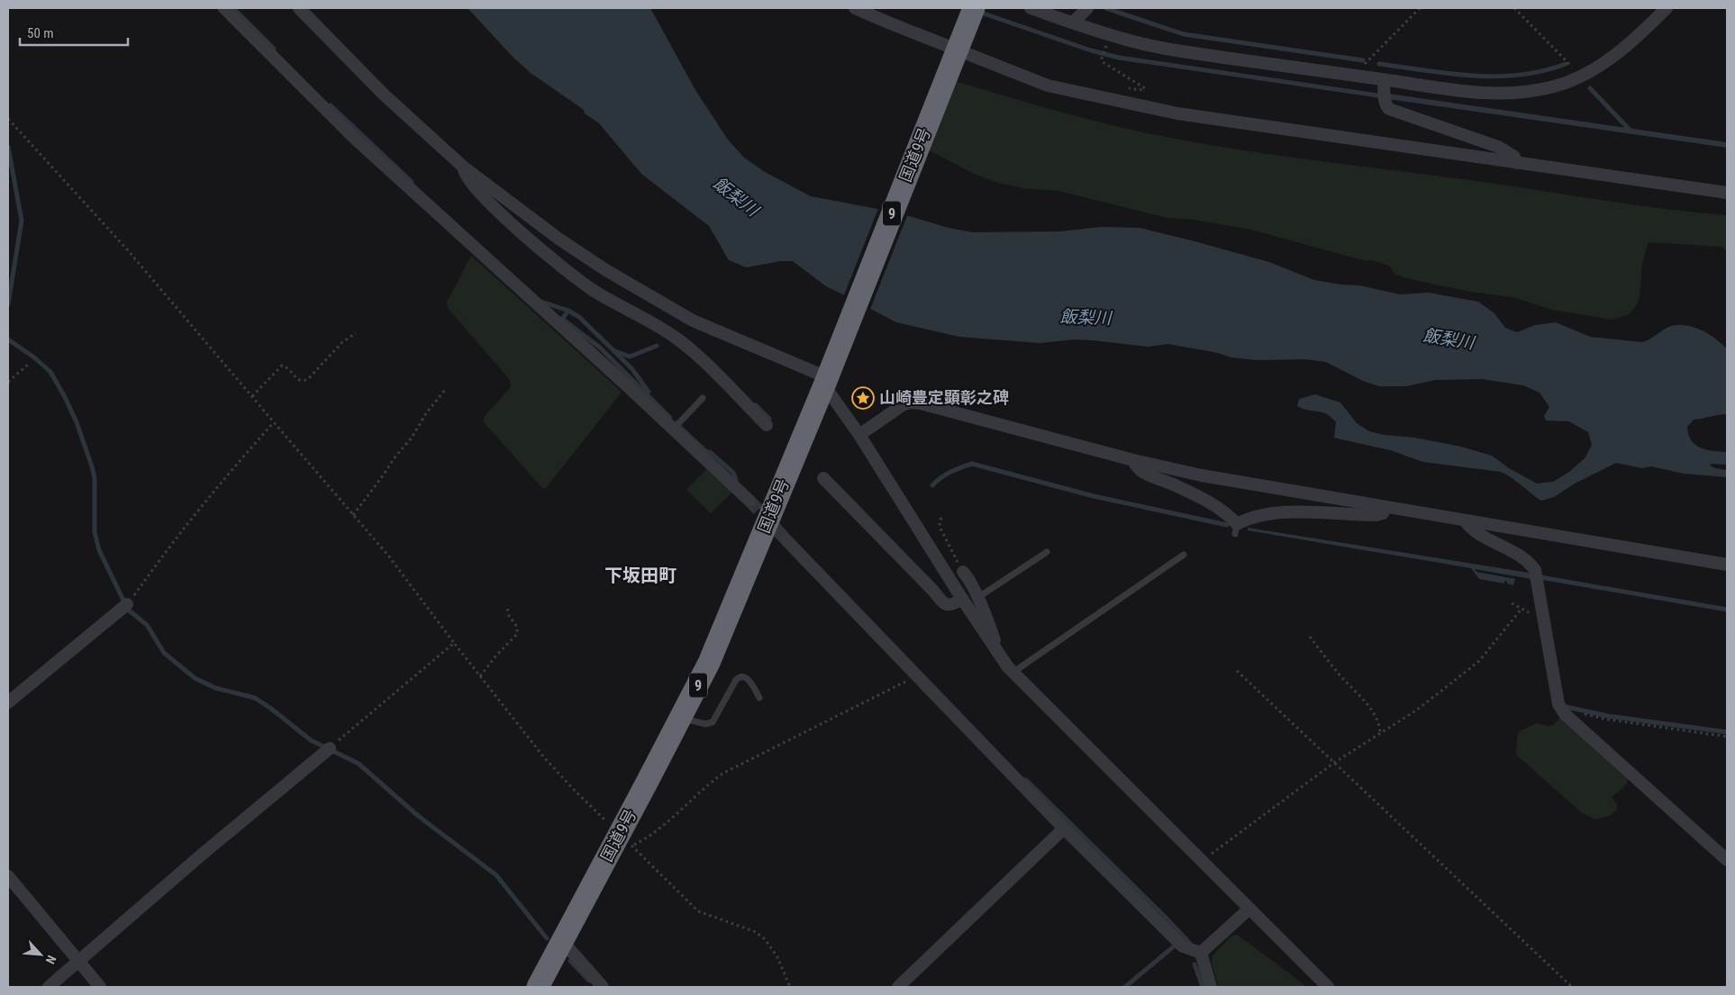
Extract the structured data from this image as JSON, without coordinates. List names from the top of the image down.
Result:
{
  "streets": {
    "highway": ["国道9号", "9"]
  },
  "districts": ["下坂田町"],
  "water": ["飯梨川"],
  "places": {
    "place": ["山崎豊定顕彰之碑"]
  },
  "scale_bar": "50 m",
  "north": "bottom right"
}
